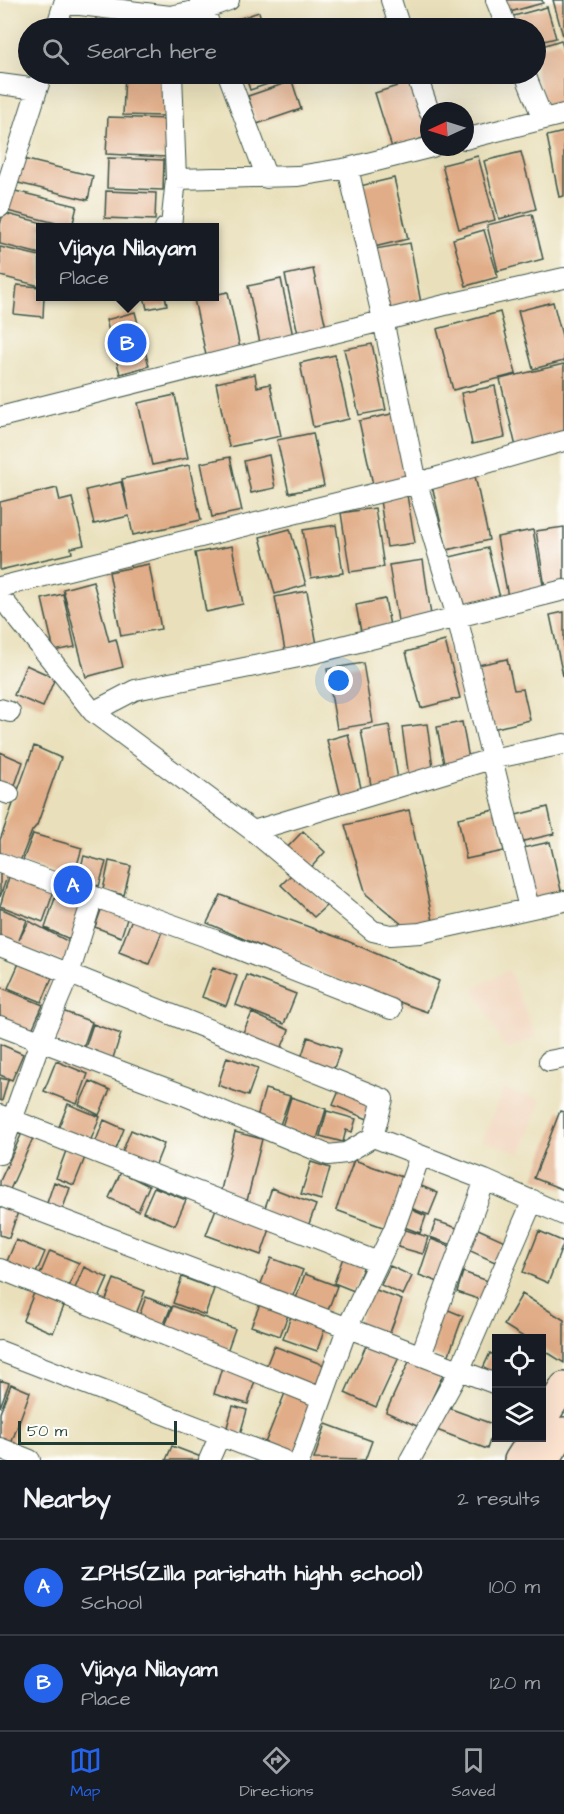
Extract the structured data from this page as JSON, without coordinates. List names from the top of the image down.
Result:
{
  "scale_bar": "50 m",
  "north": "left",
  "page": {
    "search": "Search here",
    "popup": ["Vijaya Nilayam", "Place"],
    "pins": ["B", "A"],
    "scale": "50 m",
    "heading": ["Nearby", "2 results"],
    "list": [
      {
        "mark": "A",
        "name": "ZPHS(Zilla parishath highh school)",
        "note": "School",
        "value": "100 m"
      },
      {
        "mark": "B",
        "name": "Vijaya Nilayam",
        "note": "Place",
        "value": "120 m"
      }
    ],
    "nav": ["Map", "Directions", "Saved"]
  }
}
